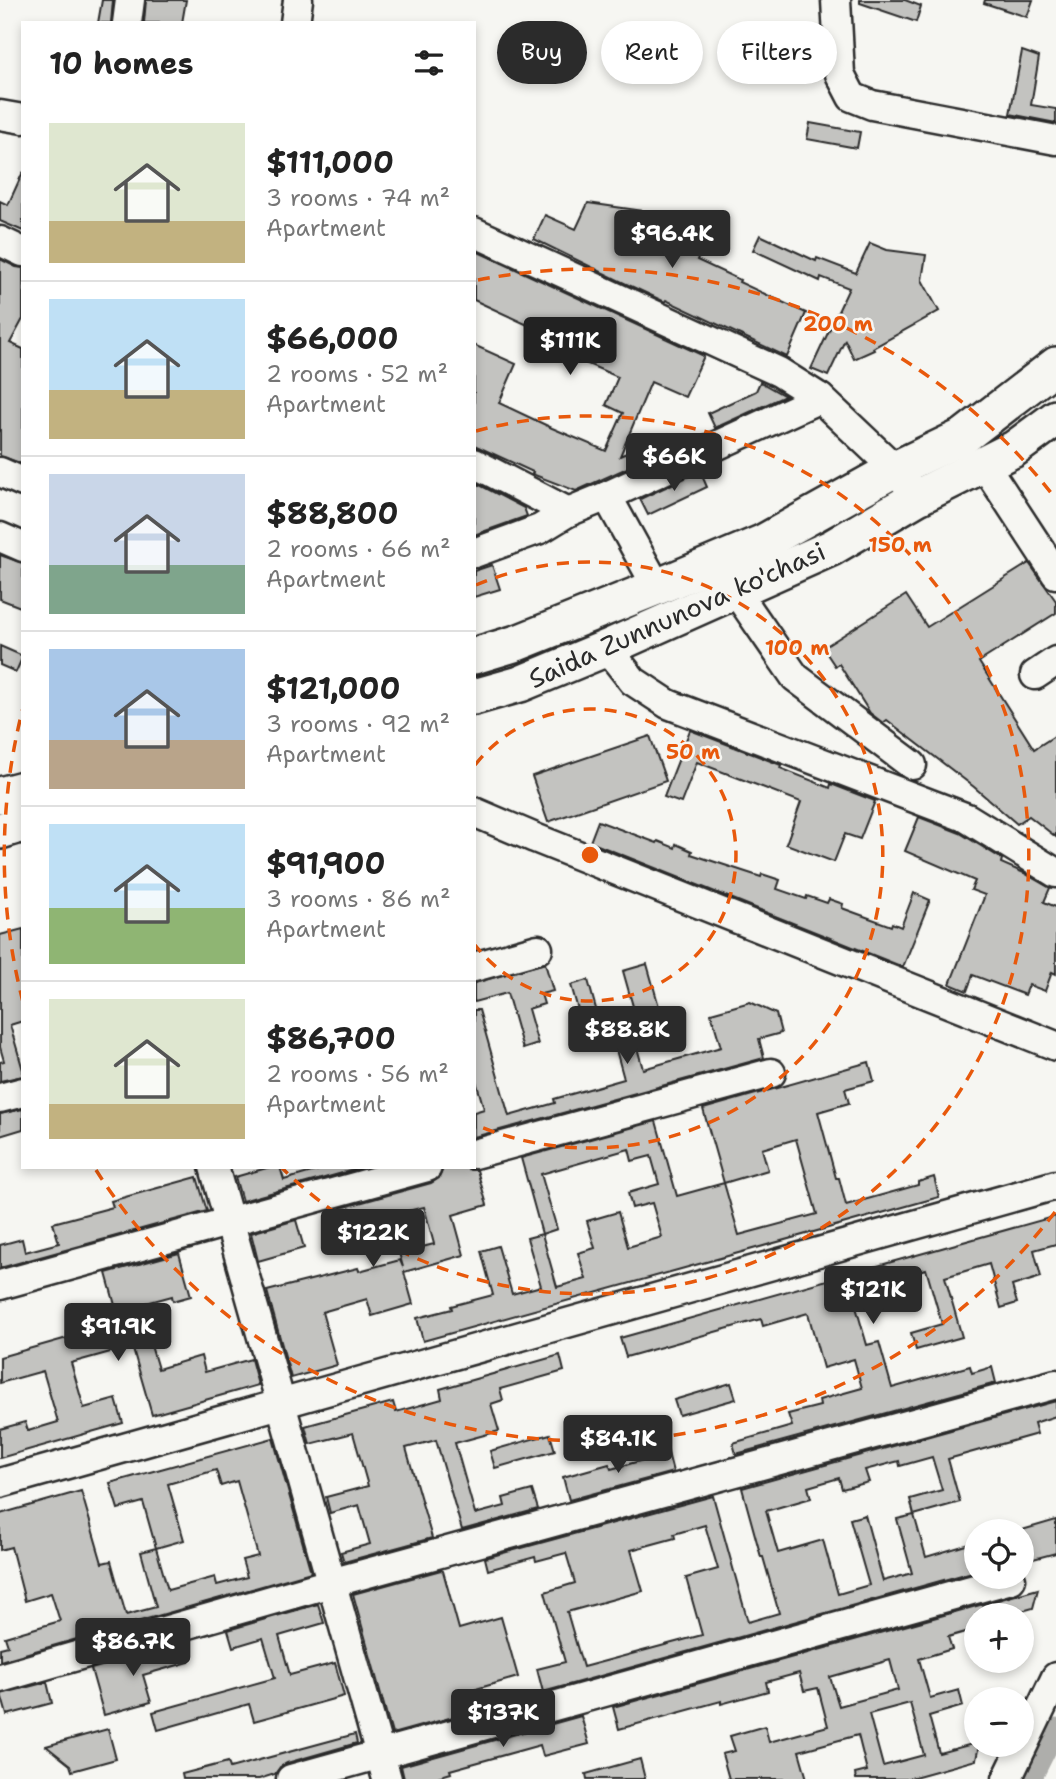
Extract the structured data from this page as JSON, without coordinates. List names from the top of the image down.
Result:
{
  "streets": {
    "main road": ["Saida Zunnunova ko'chasi"]
  },
  "page": {
    "chip": ["Buy", "Rent", "Filters"],
    "heading": "10 homes",
    "list": [
      {
        "name": "$111,000",
        "note": "3 rooms · 74 m² · Apartment"
      },
      {
        "name": "$66,000",
        "note": "2 rooms · 52 m² · Apartment"
      },
      {
        "name": "$88,800",
        "note": "2 rooms · 66 m² · Apartment"
      },
      {
        "name": "$121,000",
        "note": "3 rooms · 92 m² · Apartment"
      },
      {
        "name": "$91,900",
        "note": "3 rooms · 86 m² · Apartment"
      },
      {
        "name": "$86,700",
        "note": "2 rooms · 56 m² · Apartment"
      }
    ],
    "price": [
      "$96.4K",
      "$111K",
      "$66K",
      "$88.8K",
      "$122K",
      "$121K",
      "$91.9K",
      "$84.1K",
      "$86.7K",
      "$137K"
    ],
    "map_buttons": ["+", "−"]
  },
  "rings": [
    "200 m",
    "150 m",
    "100 m",
    "50 m"
  ]
}
